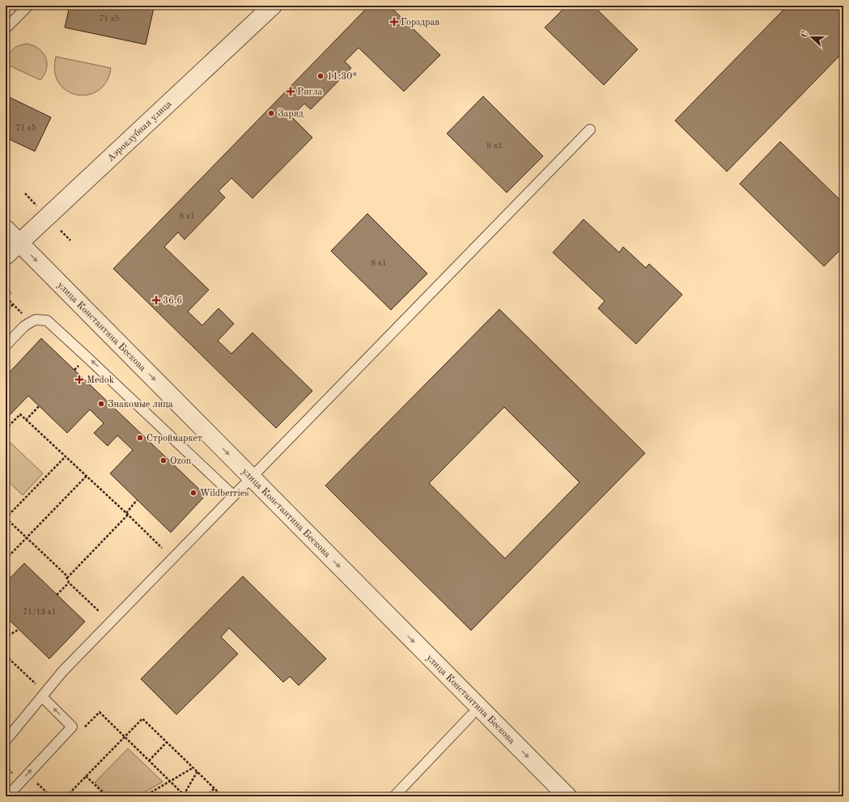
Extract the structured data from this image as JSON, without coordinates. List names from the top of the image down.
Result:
{
  "streets": {
    "street": ["Аэроклубная улица", "улица Константина Бескова"]
  },
  "crossings": [
    ["Аэроклубная улица", "улица Константина Бескова"]
  ],
  "one_way": ["улица Константина Бескова"],
  "places": {
    "health": [
      "Горздрав",
      "Ригла",
      "36,6",
      "Medok"
    ],
    "other": [
      "11:30*",
      "Заряд",
      "Знакомые лица",
      "Строймаркет",
      "Ozon",
      "Wildberries"
    ]
  },
  "house_numbers": [
    "71 к5",
    "71 к5",
    "8 к1",
    "8 к1",
    "8 к1",
    "71/13 к1"
  ],
  "north": "left"
}
